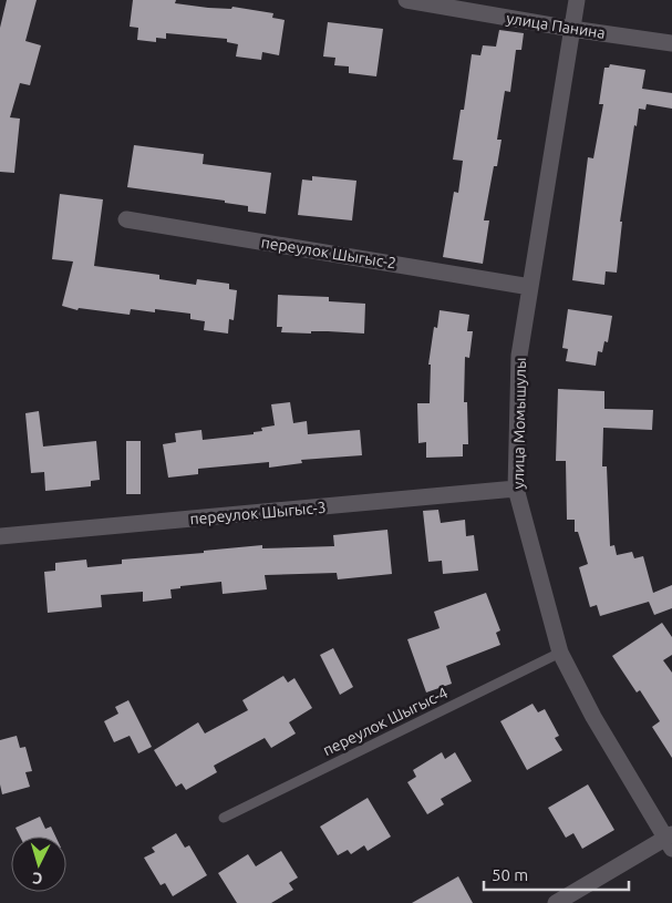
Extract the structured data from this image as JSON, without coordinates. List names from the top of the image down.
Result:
{
  "streets": {
    "street": [
      "улица Панина",
      "переулок Шыгыс-2",
      "улица Момышулы",
      "переулок Шыгыс-3"
    ],
    "lane": ["переулок Шыгыс-4"]
  },
  "crossings": [
    ["улица Панина", "улица Момышулы"],
    ["переулок Шыгыс-2", "улица Момышулы"],
    ["улица Момышулы", "переулок Шыгыс-3"],
    ["улица Момышулы", "переулок Шыгыс-4"]
  ],
  "scale_bar": "50 m",
  "north": "bottom"
}
